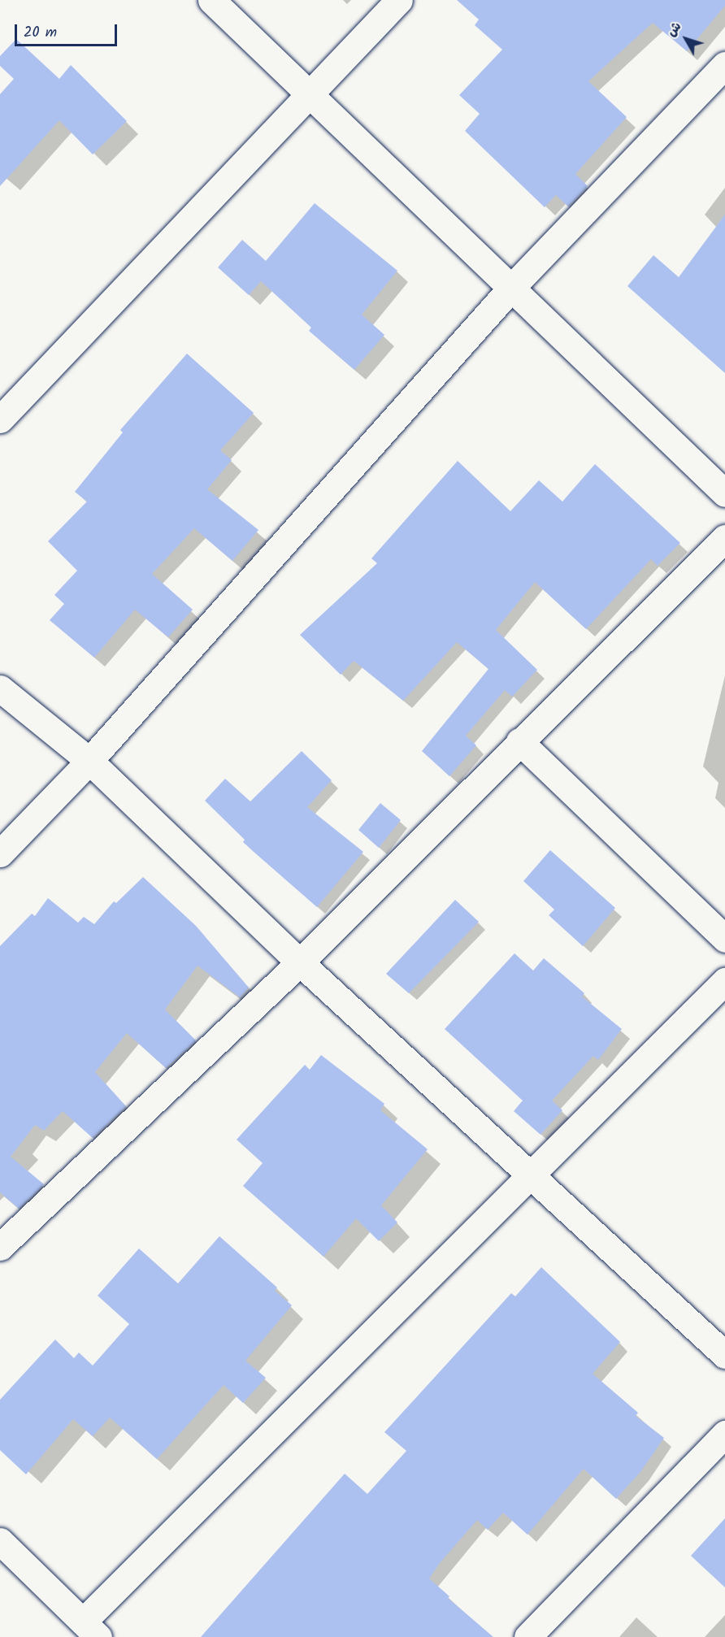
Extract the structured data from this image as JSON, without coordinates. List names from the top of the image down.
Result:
{
  "scale_bar": "20 m",
  "north": "top left"
}
